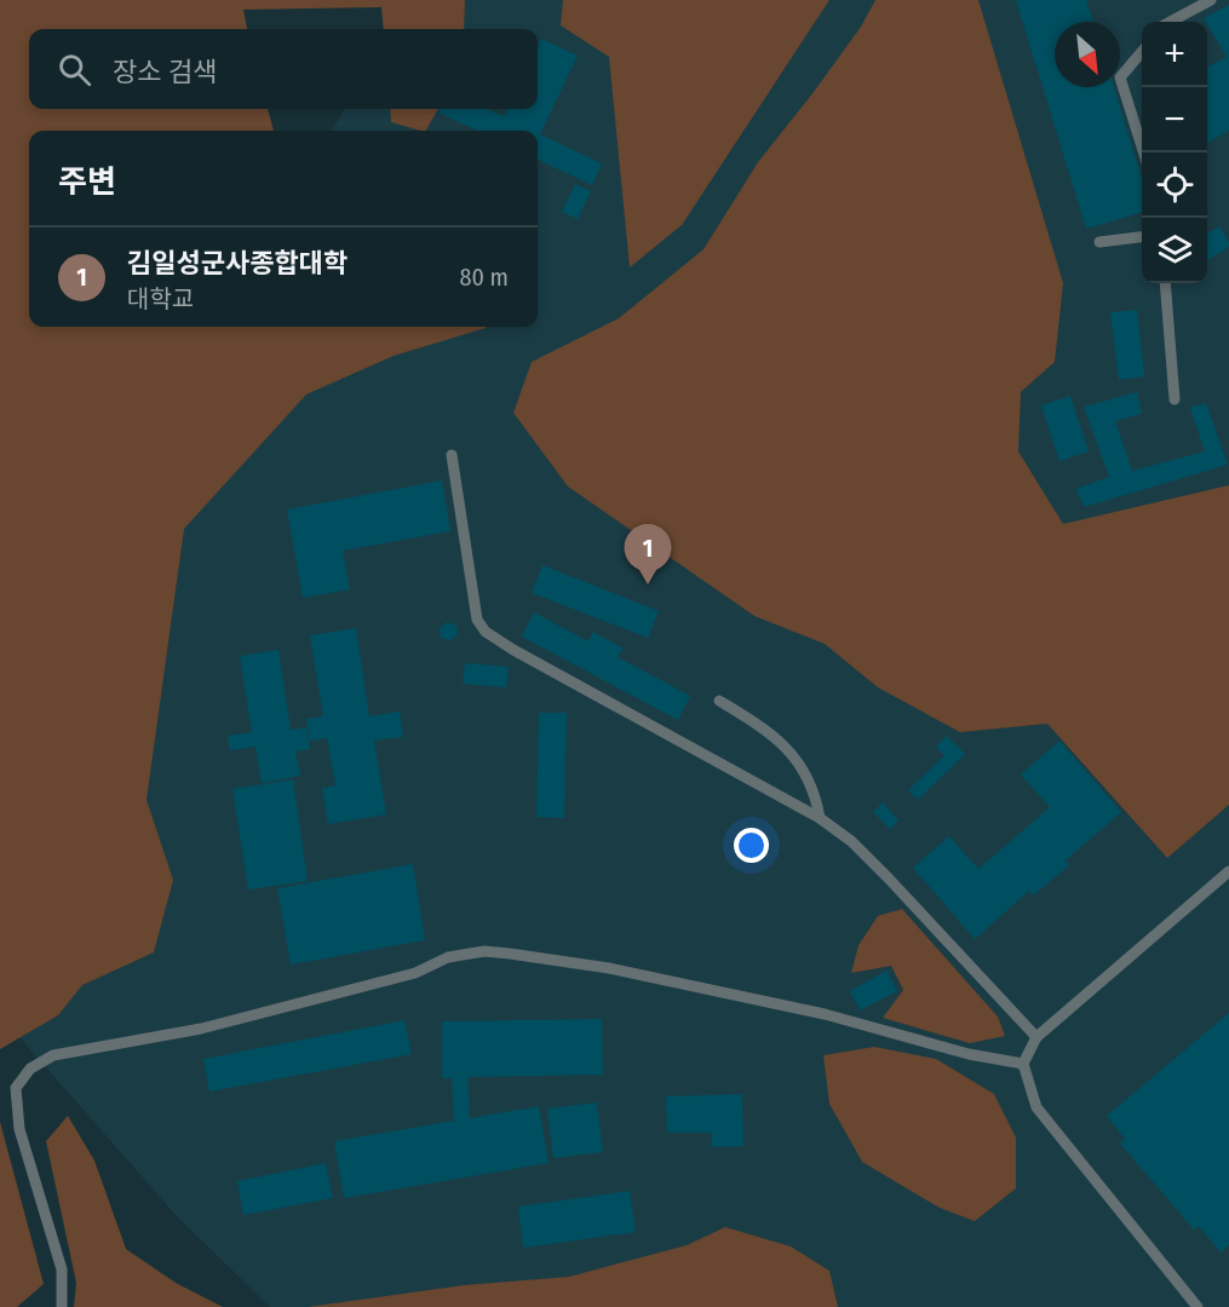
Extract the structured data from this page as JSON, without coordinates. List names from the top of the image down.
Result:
{
  "north": "bottom right",
  "page": {
    "map_buttons": ["+", "−"],
    "search": "장소 검색",
    "heading": "주변",
    "list": [
      {
        "mark": "1",
        "name": "김일성군사종합대학",
        "note": "대학교",
        "value": "80 m"
      }
    ],
    "pins": "1"
  }
}
